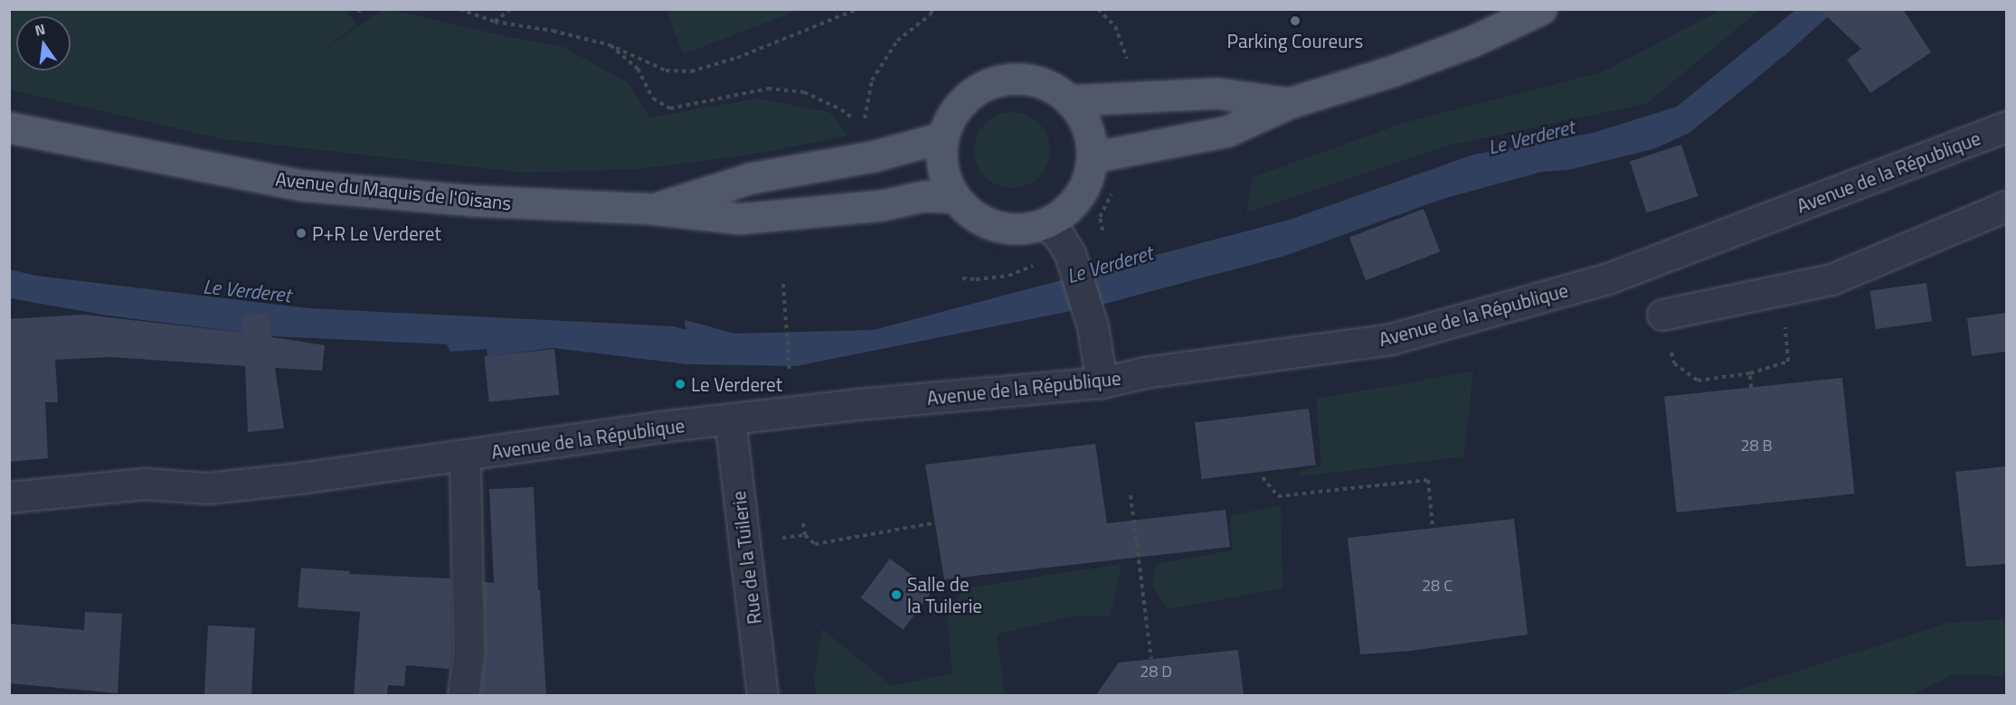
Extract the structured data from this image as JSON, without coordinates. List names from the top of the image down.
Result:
{
  "streets": {
    "main road": ["Avenue du Maquis de l'Oisans"],
    "street": ["Avenue de la République", "Rue de la Tuilerie"]
  },
  "crossings": [
    ["Avenue de la République", "Rue de la Tuilerie"]
  ],
  "water": ["Le Verderet"],
  "places": [
    "Parking Coureurs",
    "P+R Le Verderet",
    "Le Verderet",
    "Salle de la Tuilerie"
  ],
  "house_numbers": ["28 B", "28 C", "28 D"],
  "north": "top"
}
